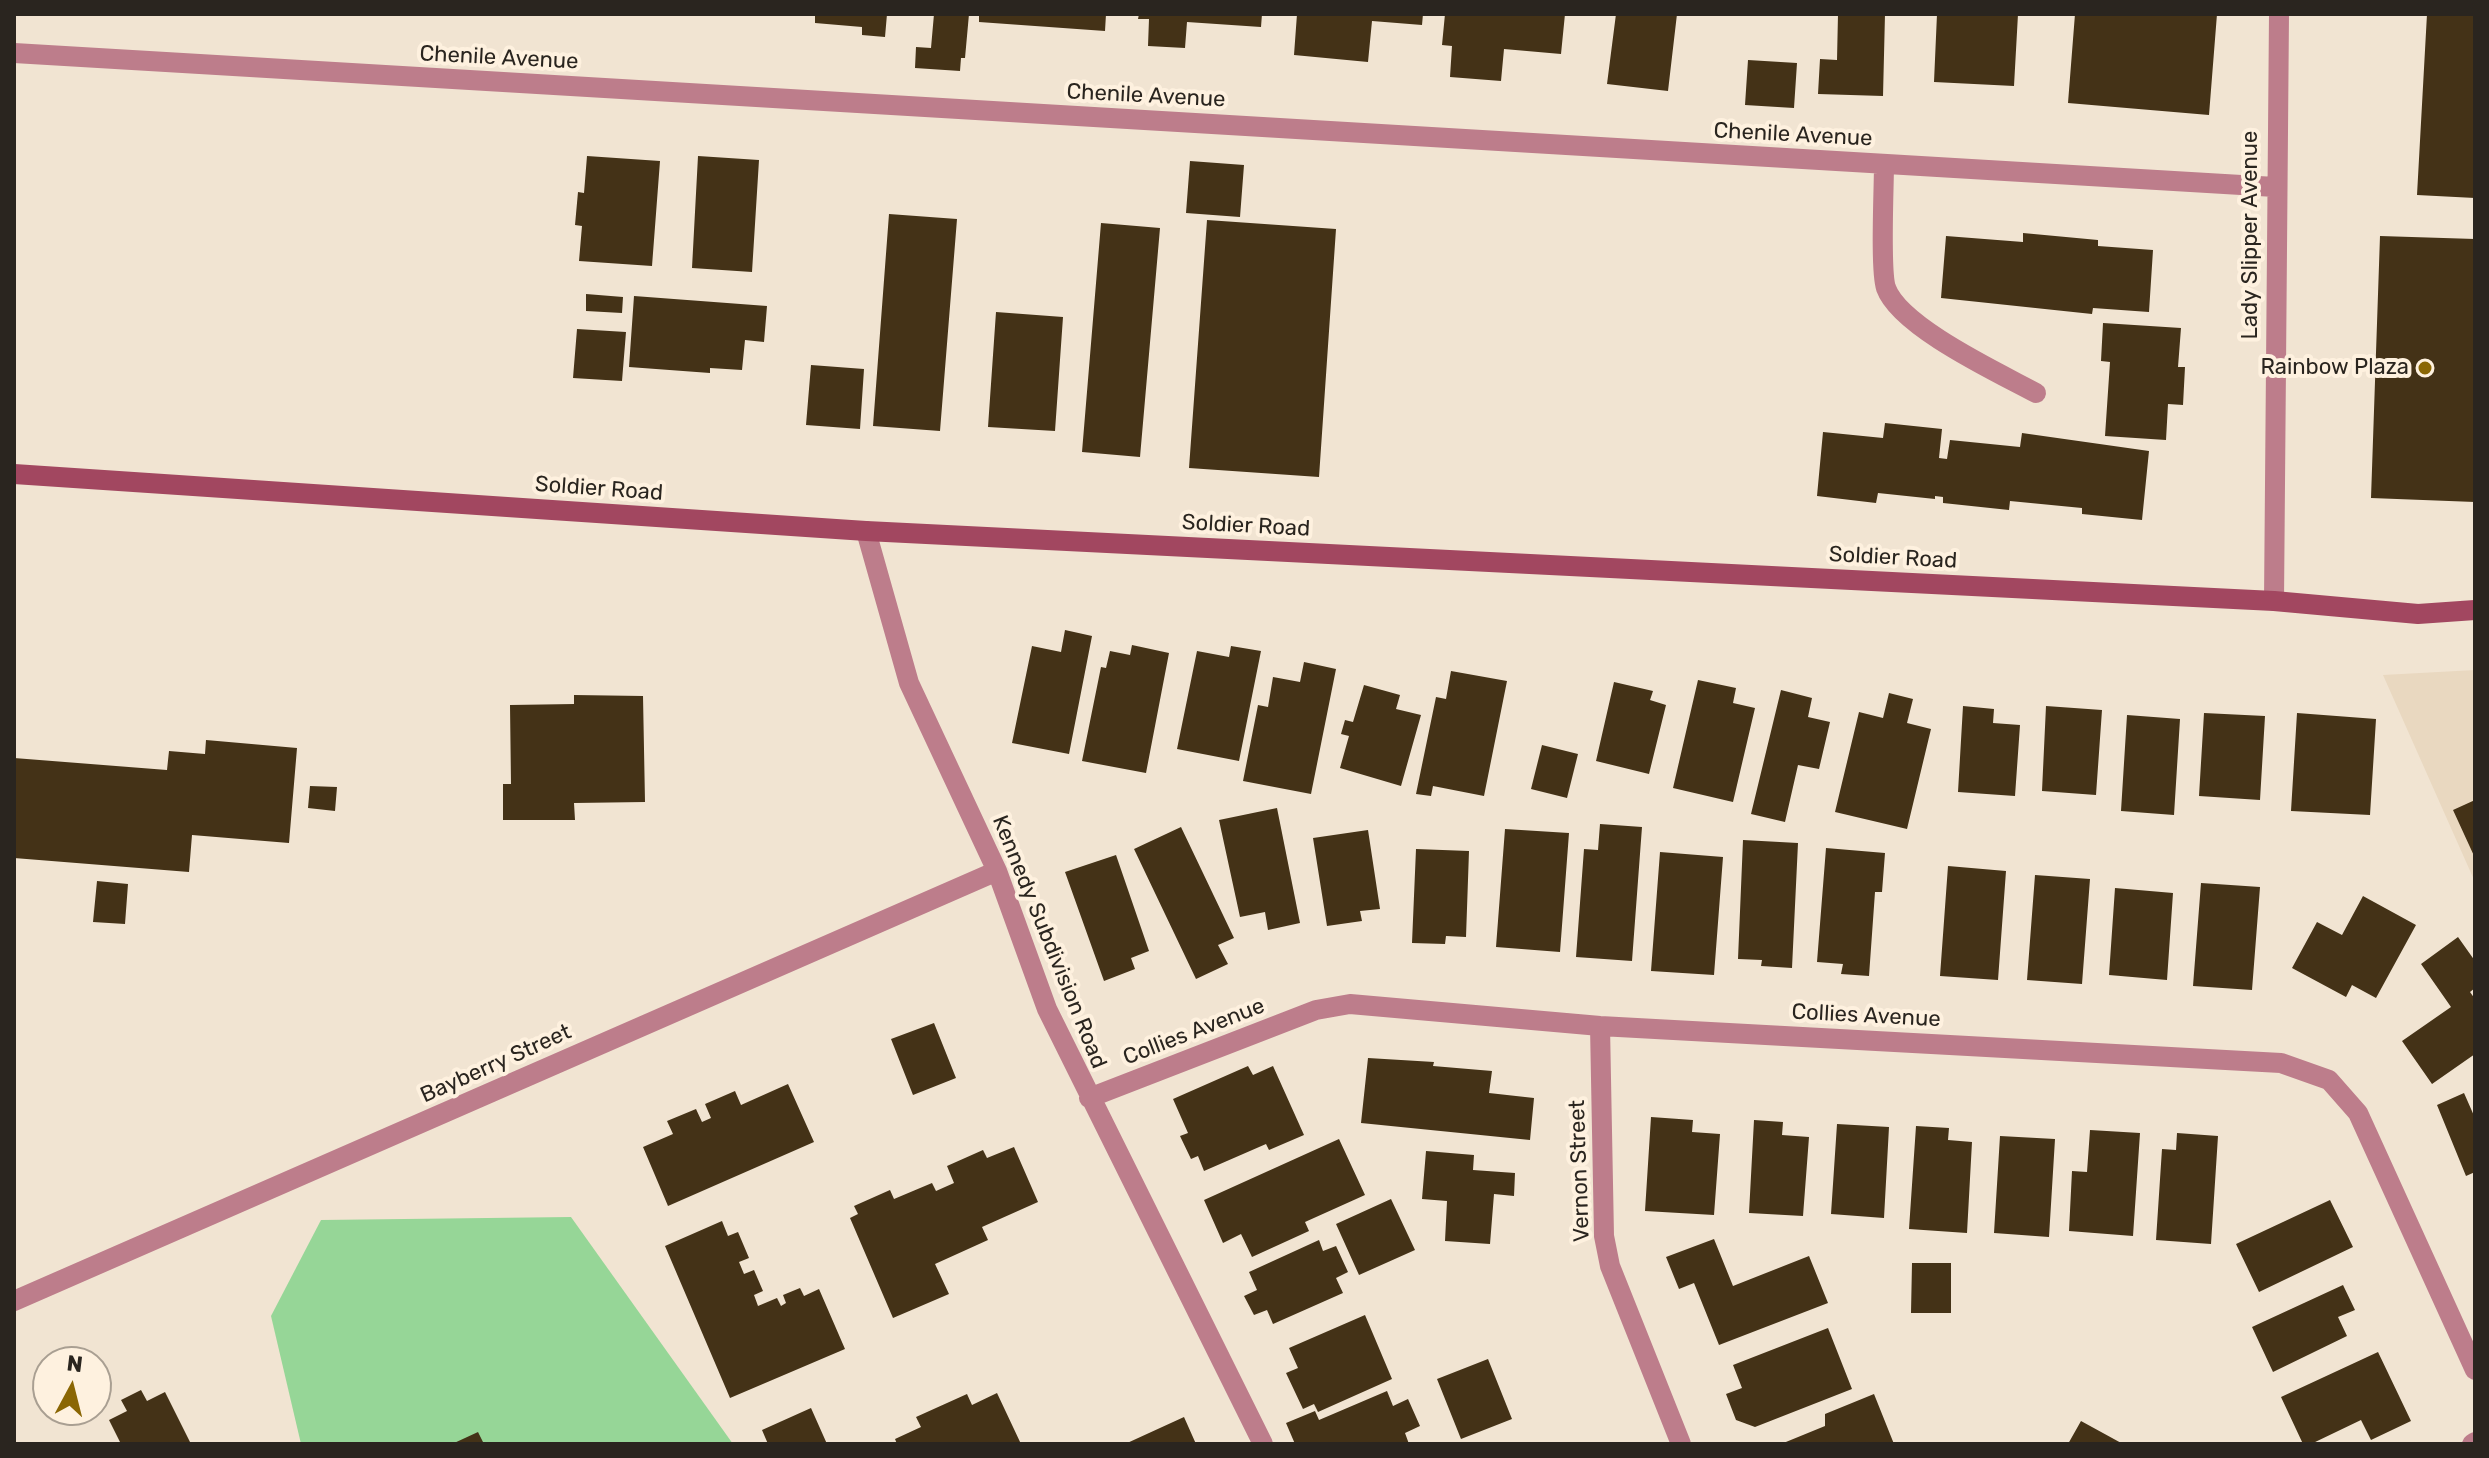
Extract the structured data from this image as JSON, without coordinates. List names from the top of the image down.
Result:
{
  "streets": {
    "main road": ["Soldier Road"],
    "street": [
      "Chenile Avenue",
      "Lady Slipper Avenue",
      "Kennedy Subdivision Road",
      "Collies Avenue",
      "Bayberry Street",
      "Vernon Street"
    ]
  },
  "crossings": [
    ["Chenile Avenue", "Lady Slipper Avenue"],
    ["Lady Slipper Avenue", "Soldier Road"],
    ["Soldier Road", "Kennedy Subdivision Road"],
    ["Kennedy Subdivision Road", "Collies Avenue"],
    ["Kennedy Subdivision Road", "Bayberry Street"],
    ["Collies Avenue", "Vernon Street"]
  ],
  "places": ["Rainbow Plaza"],
  "north": "top"
}
